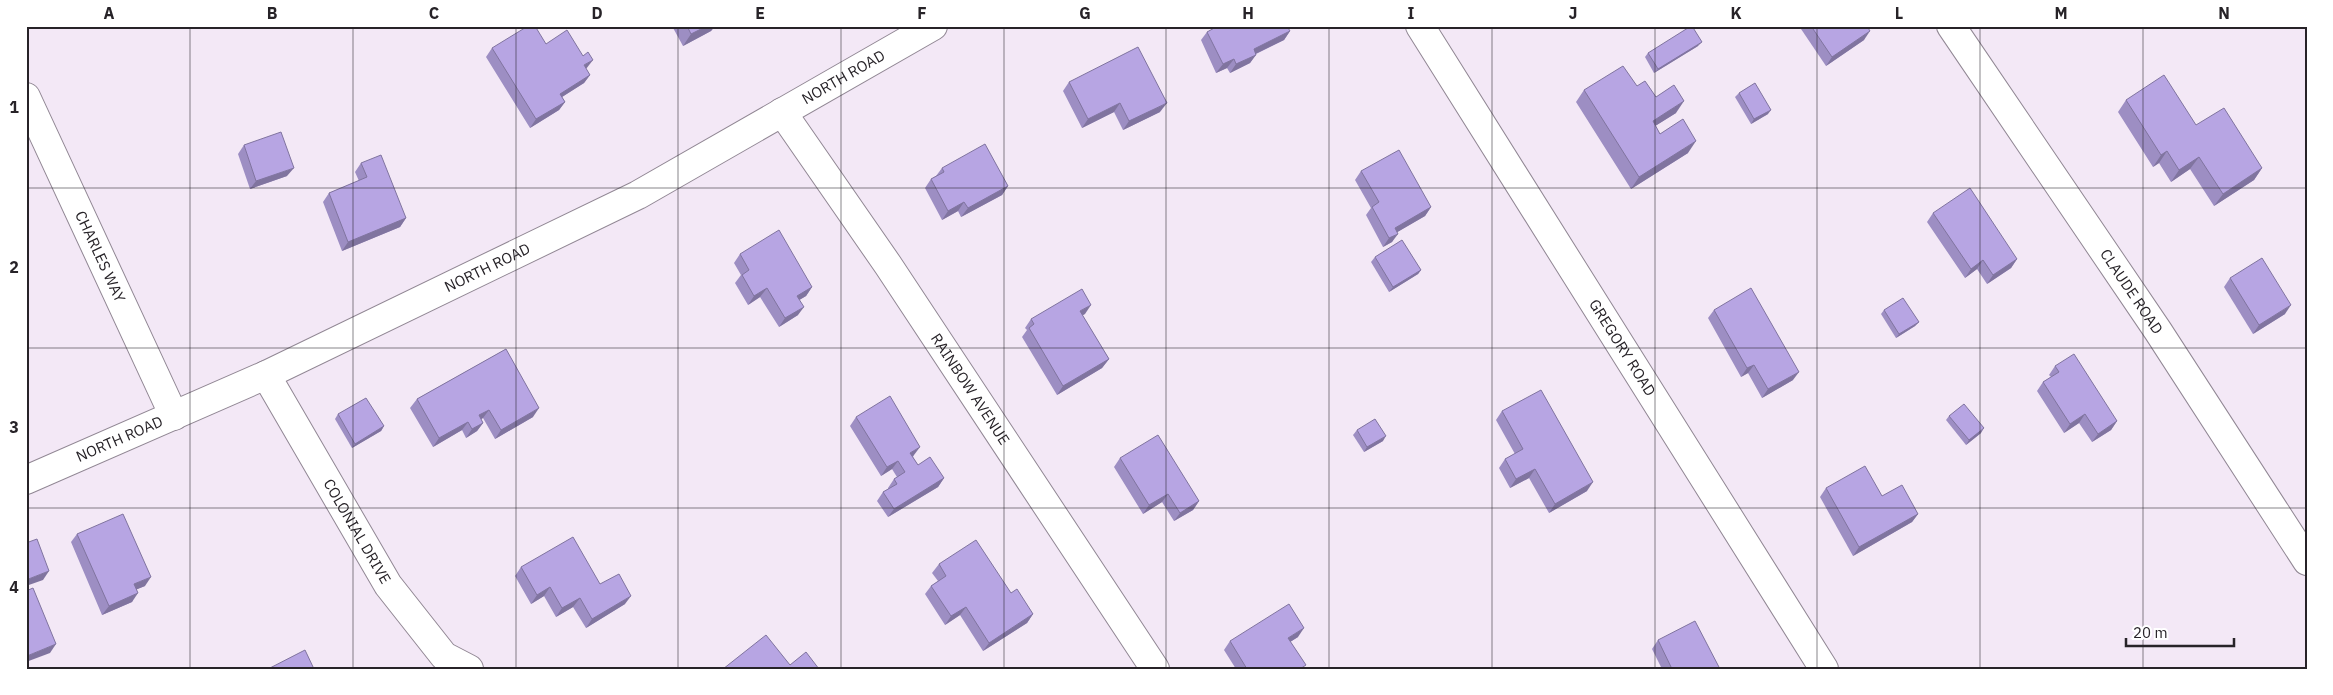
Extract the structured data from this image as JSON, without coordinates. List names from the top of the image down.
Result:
{
  "streets": {
    "street": [
      "NORTH ROAD",
      "CHARLES WAY",
      "CLAUDE ROAD",
      "GREGORY ROAD",
      "RAINBOW AVENUE",
      "COLONIAL DRIVE"
    ]
  },
  "crossings": [
    ["NORTH ROAD", "CHARLES WAY"],
    ["NORTH ROAD", "RAINBOW AVENUE"],
    ["NORTH ROAD", "COLONIAL DRIVE"]
  ],
  "scale_bar": "20 m",
  "grid": {
    "columns": [
      "A",
      "B",
      "C",
      "D",
      "E",
      "F",
      "G",
      "H",
      "I",
      "J",
      "K",
      "L",
      "M",
      "N"
    ],
    "rows": [
      "1",
      "2",
      "3",
      "4"
    ]
  }
}
